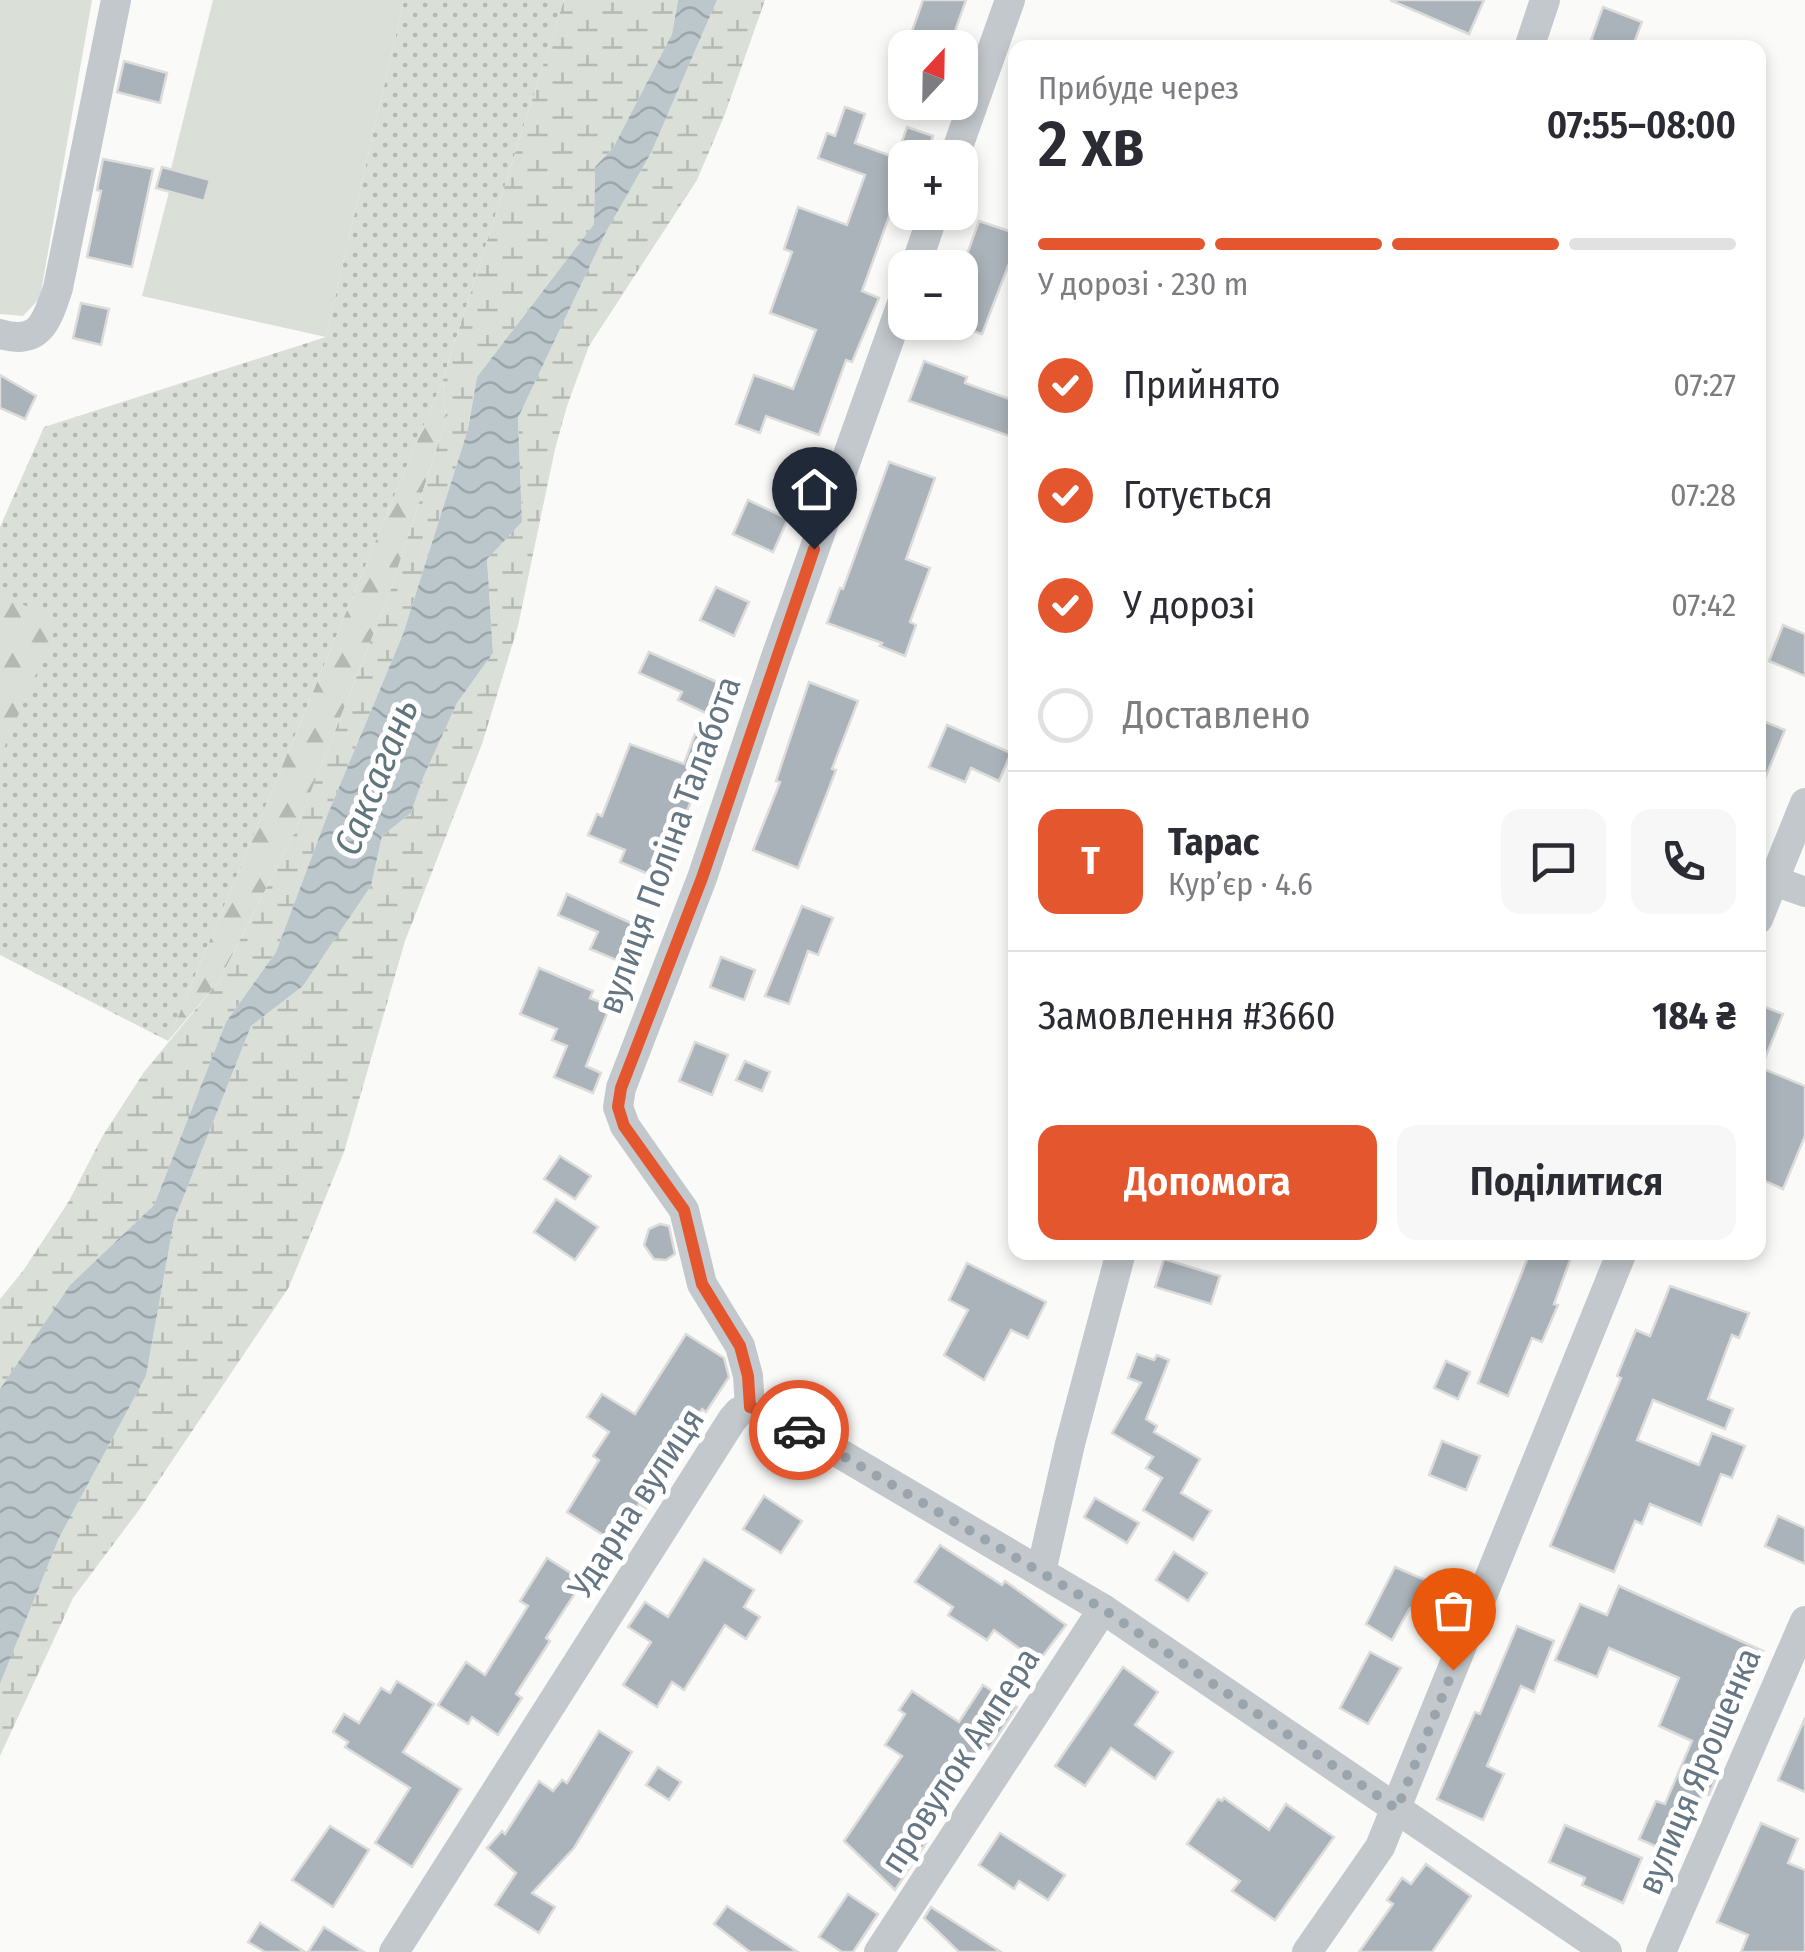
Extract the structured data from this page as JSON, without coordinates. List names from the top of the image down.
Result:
{
  "streets": {
    "street": [
      "вулиця Поліна Талабота",
      "Ударна вулиця",
      "провулок Ампера",
      "вулиця Ярошенка"
    ]
  },
  "crossings": [
    ["вулиця Поліна Талабота", "Ударна вулиця"]
  ],
  "water": ["Саксагань"],
  "north": "top",
  "page": {
    "map_buttons": ["+", "−"],
    "heading": ["2 хв", "Прибуде через", "07:55–08:00"],
    "panel": [
      "Тарас",
      "Кур’єр · 4.6",
      "Замовлення #3660",
      "184 ₴"
    ],
    "bar": "У дорозі · 230 m",
    "list": [
      ["Прийнято", "07:27"],
      ["Готується", "07:28"],
      ["У дорозі", "07:42"],
      "Доставлено"
    ],
    "round": "Т",
    "buttons": ["Допомога", "Поділитися"]
  }
}
